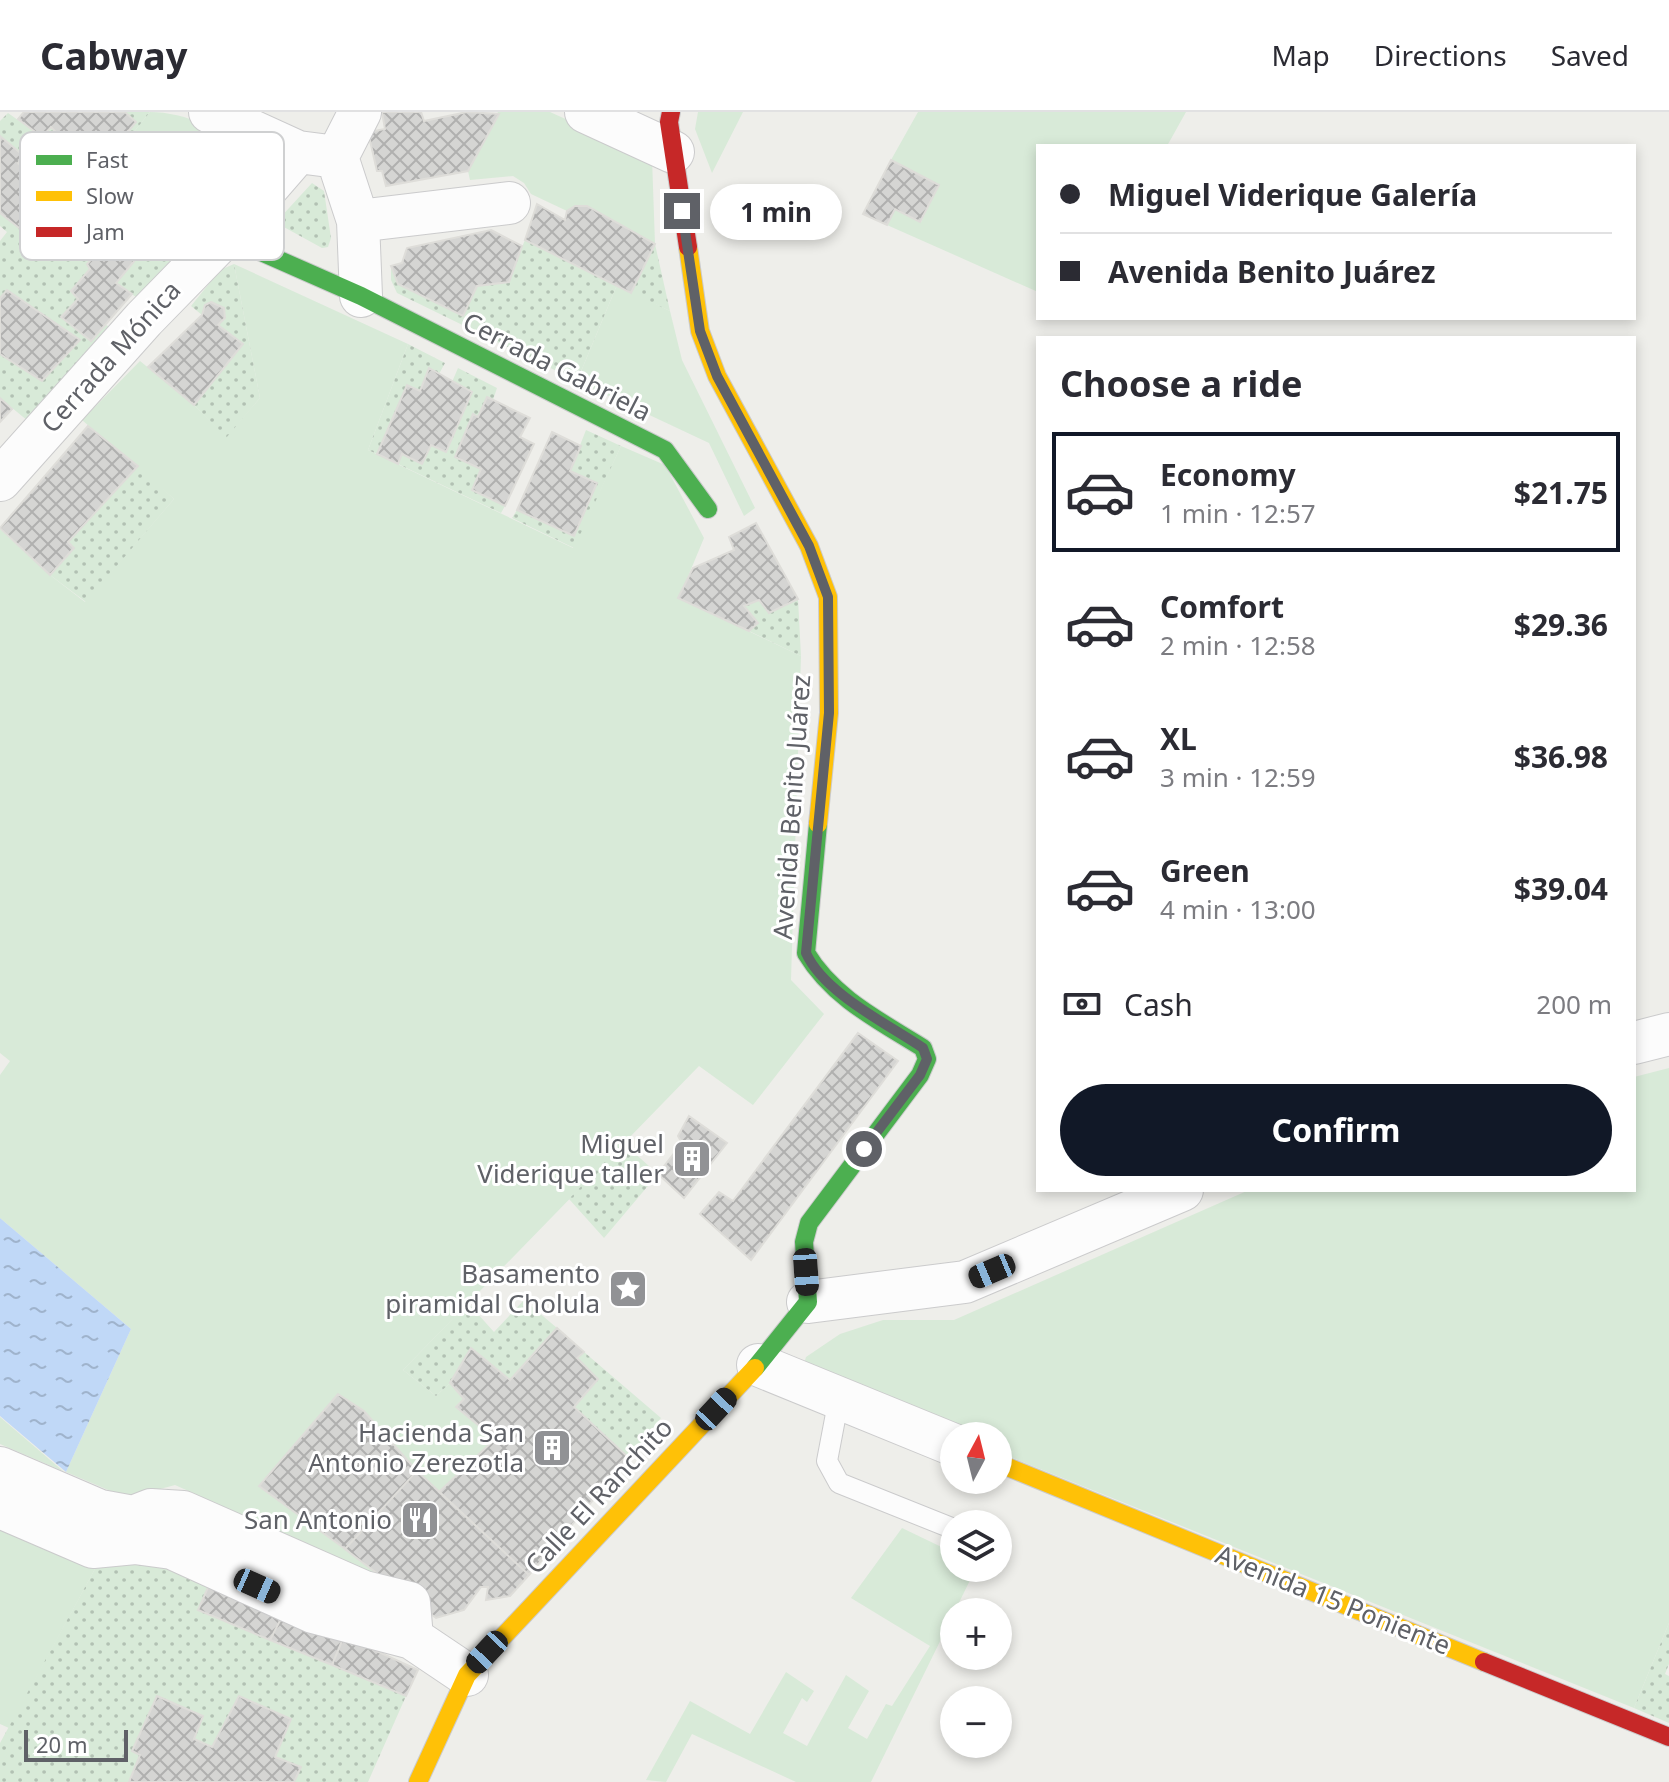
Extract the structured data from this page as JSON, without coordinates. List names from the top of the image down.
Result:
{
  "streets": {
    "street": [
      "Cerrada Mónica",
      "Cerrada Gabriela",
      "Avenida Benito Juárez",
      "Calle El Ranchito",
      "Avenida 15 Poniente"
    ]
  },
  "crossings": [
    ["Avenida Benito Juárez", "Calle El Ranchito"]
  ],
  "places": {
    "building": ["Miguel Viderique taller", "Hacienda San Antonio Zerezotla"],
    "place": ["Basamento piramidal Cholula"],
    "restaurant": ["San Antonio"]
  },
  "legend": ["Fast", "Slow", "Jam"],
  "scale_bar": "20 m",
  "north": "top",
  "page": {
    "header": "Cabway",
    "nav": ["Map", "Directions", "Saved"],
    "banner": ["Miguel Viderique Galería", "Avenida Benito Juárez"],
    "bubble": "1 min",
    "heading": "Choose a ride",
    "list": [
      {
        "name": "Economy",
        "note": "1 min · 12:57",
        "value": "$21.75"
      },
      {
        "name": "Comfort",
        "note": "2 min · 12:58",
        "value": "$29.36"
      },
      {
        "name": "XL",
        "note": "3 min · 12:59",
        "value": "$36.98"
      },
      {
        "name": "Green",
        "note": "4 min · 13:00",
        "value": "$39.04"
      }
    ],
    "pay": ["Cash", "200 m"],
    "buttons": "Confirm",
    "map_buttons": ["+", "−"],
    "scale": "20 m"
  }
}
